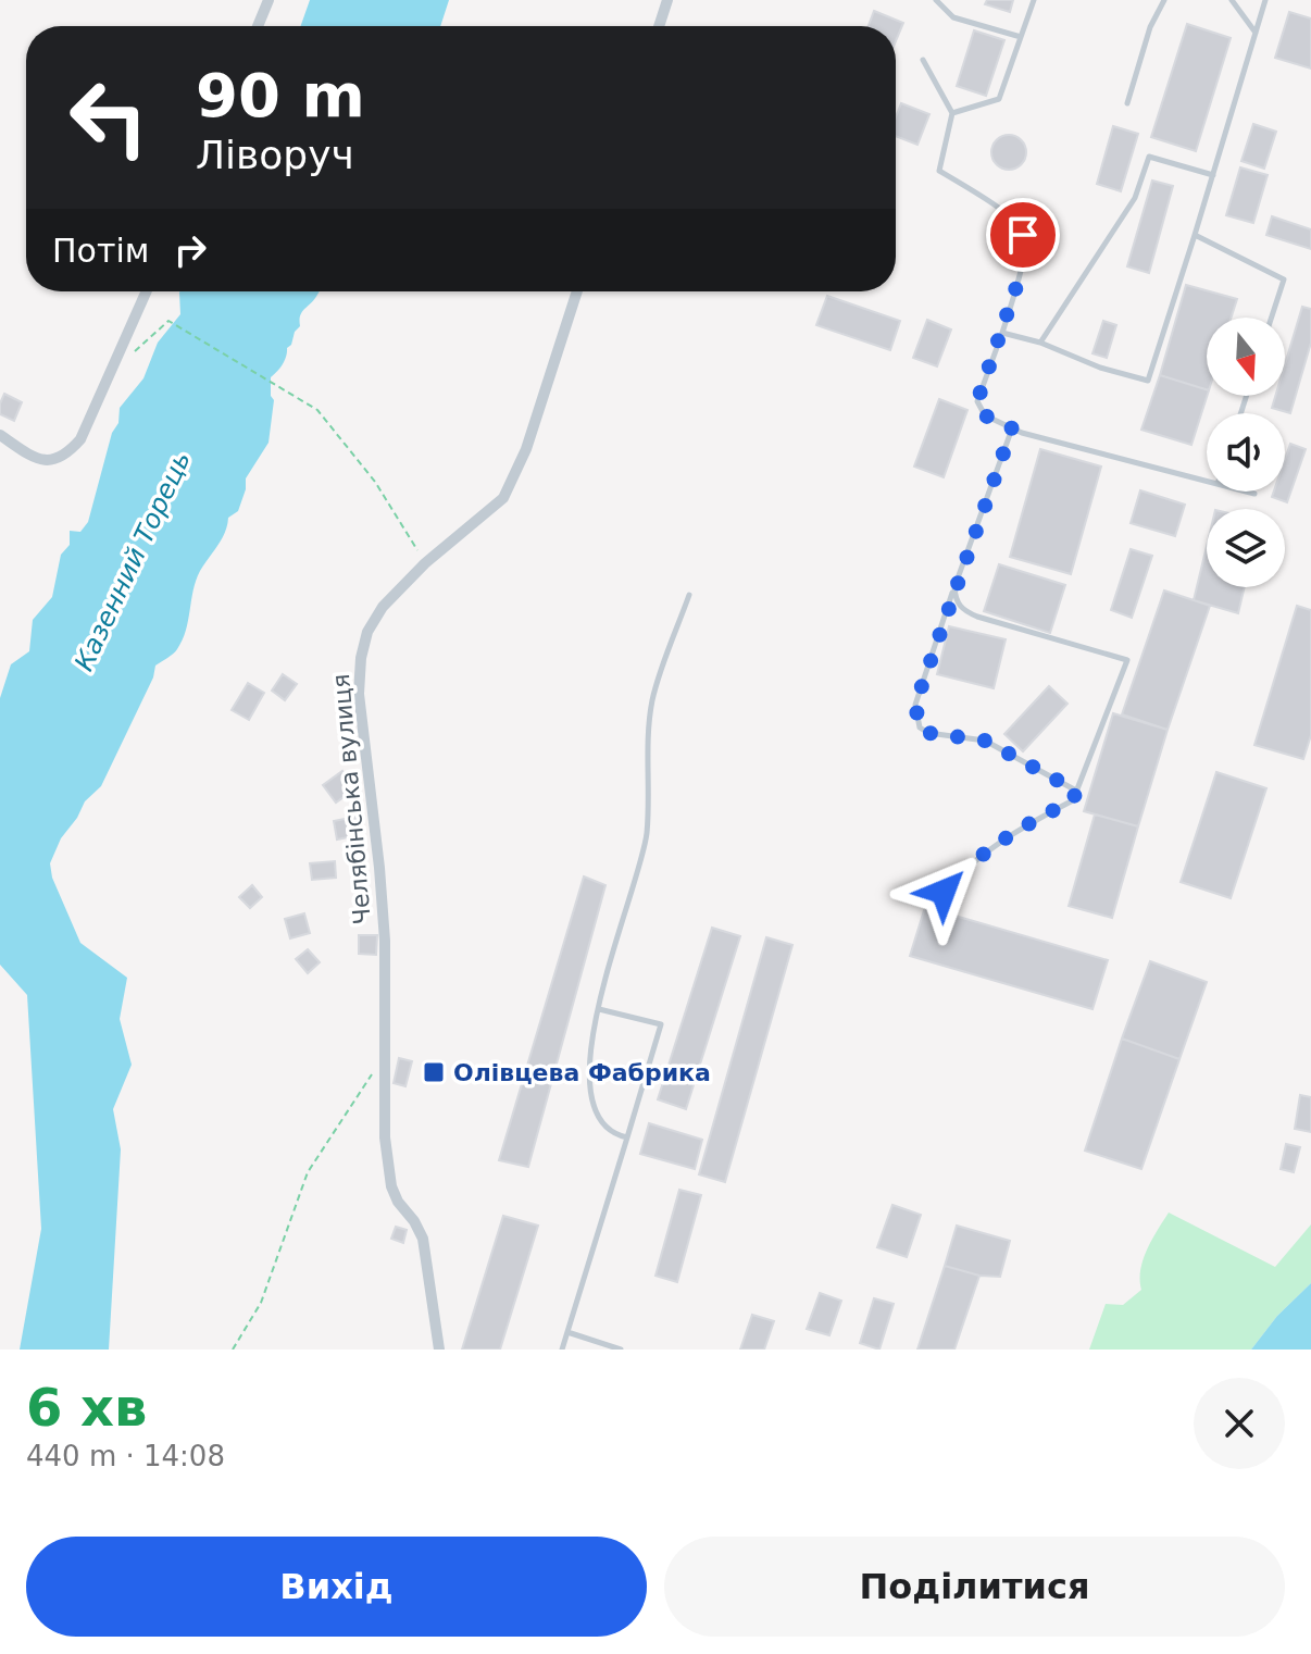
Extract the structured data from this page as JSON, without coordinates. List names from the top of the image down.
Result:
{
  "streets": {
    "street": ["Челябінська вулиця"]
  },
  "water": ["Казенний Торець"],
  "places": {
    "transit": ["Олівцева Фабрика"]
  },
  "north": "bottom",
  "page": {
    "turn": ["90 m", "Ліворуч"],
    "then": "Потім",
    "heading": ["6 хв", "440 m · 14:08"],
    "buttons": ["Вихід", "Поділитися"]
  }
}
